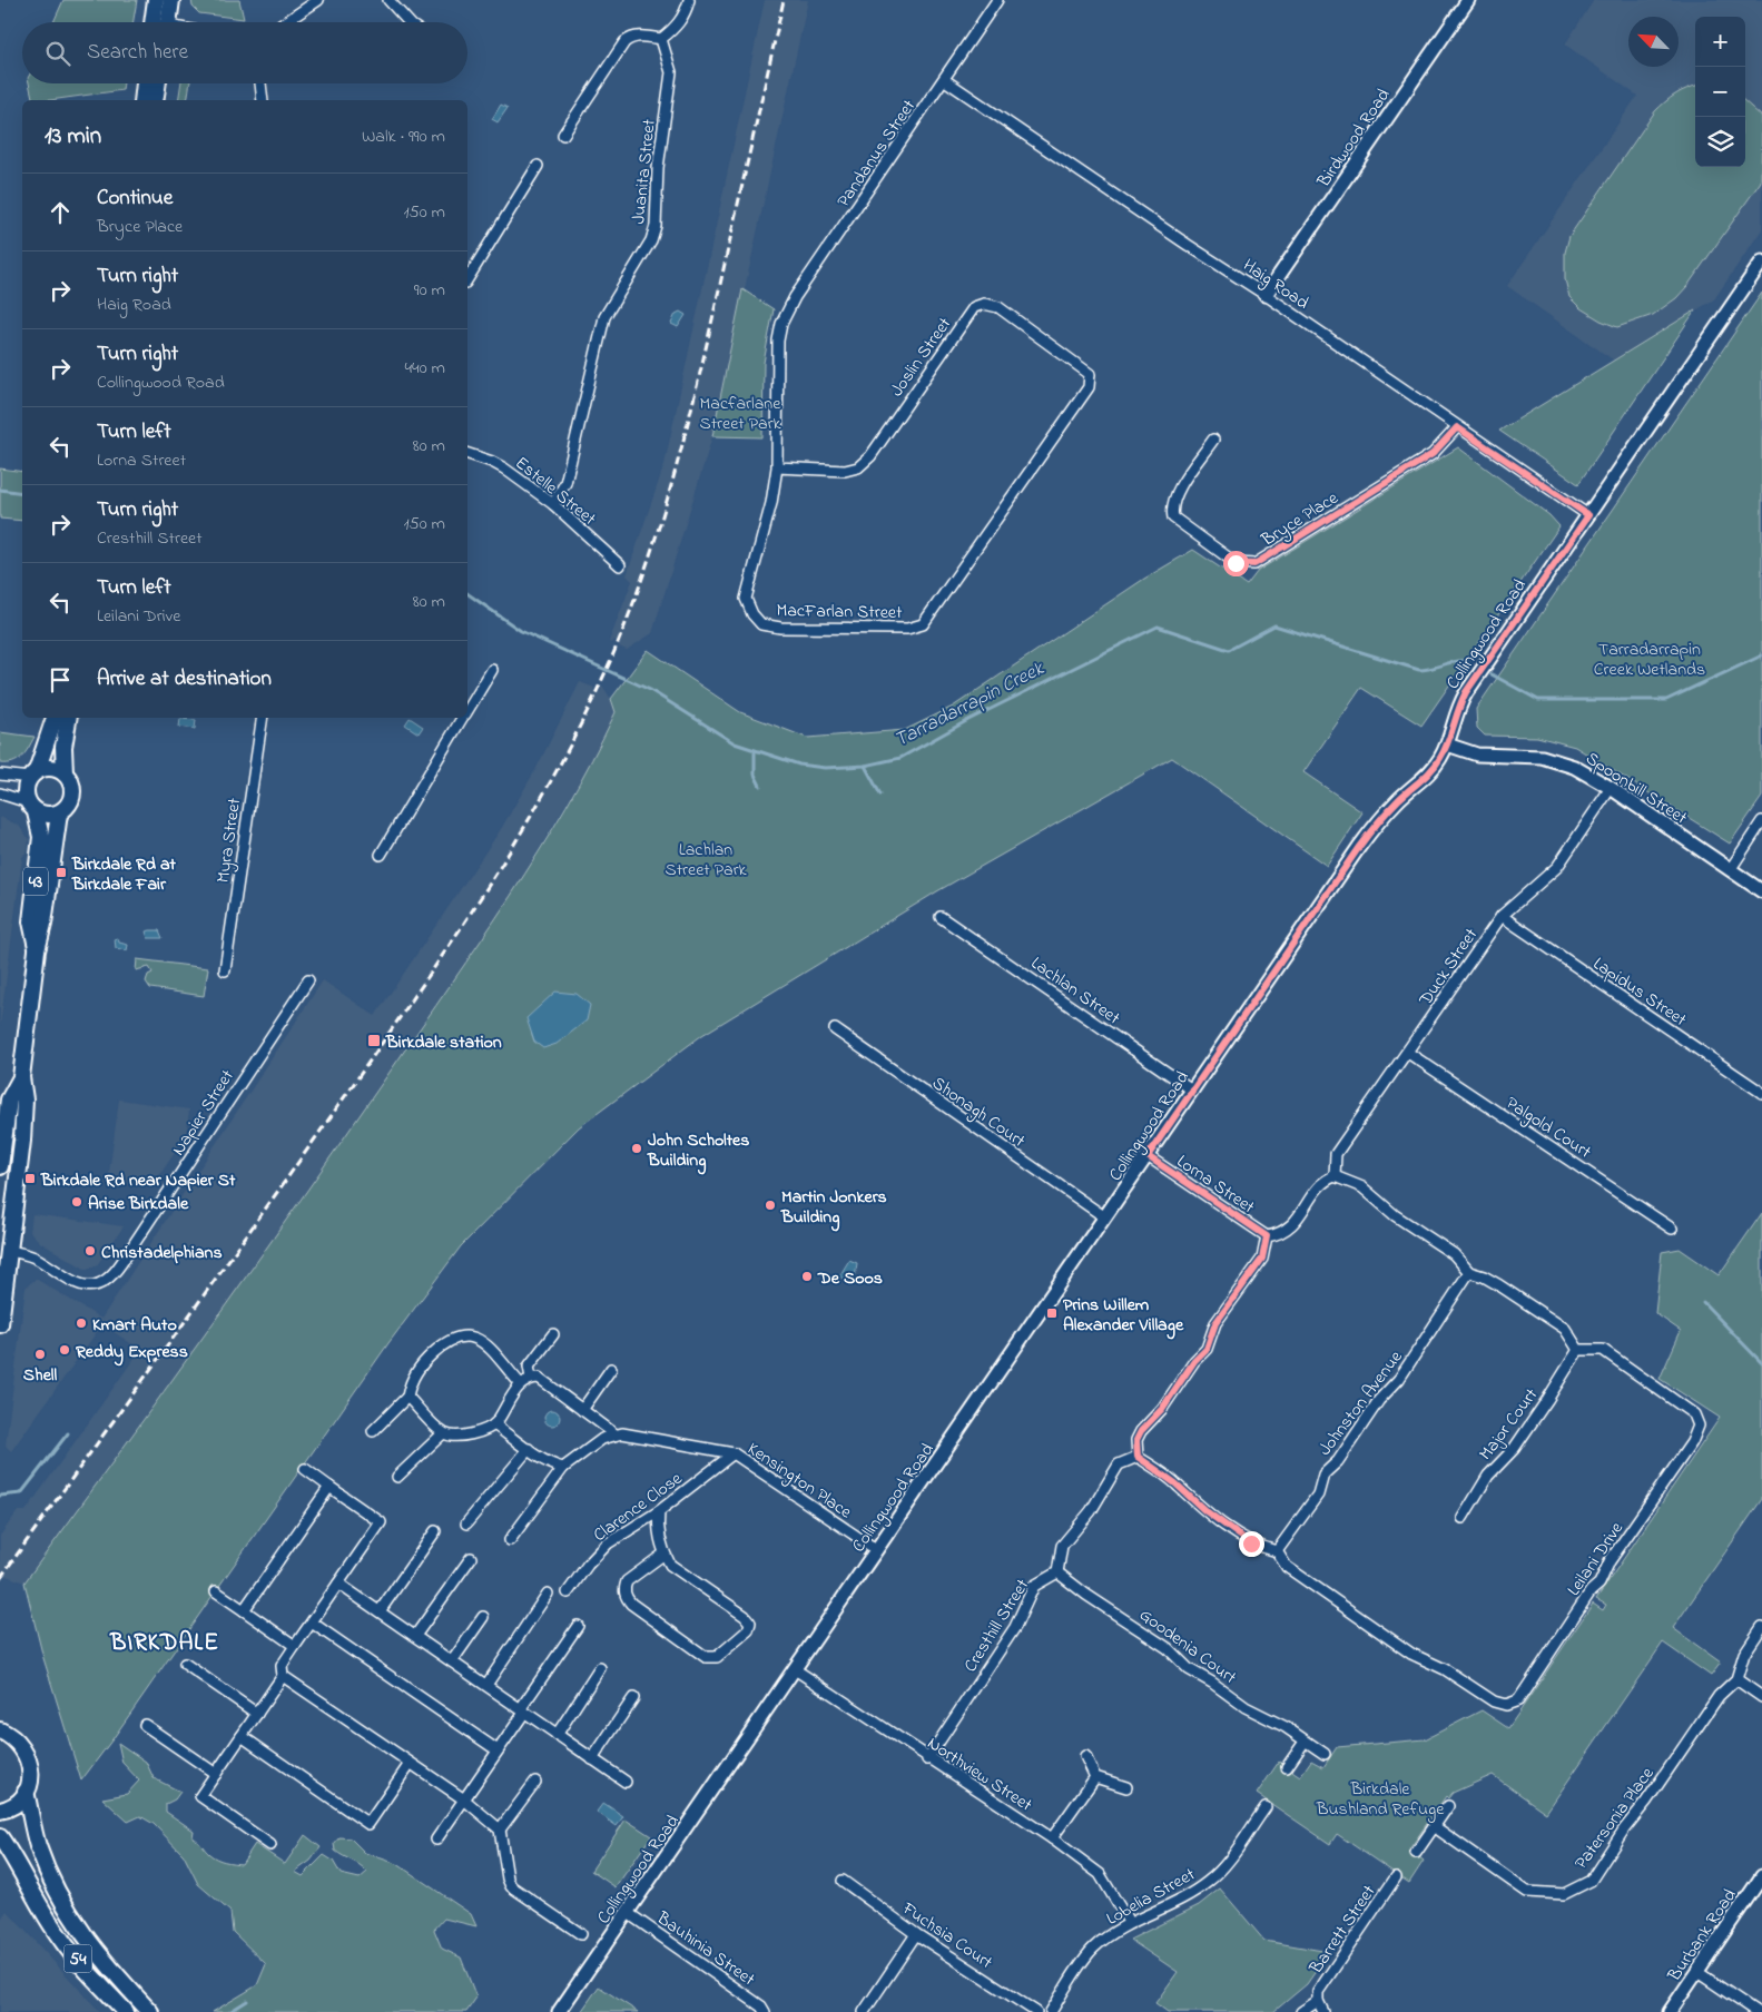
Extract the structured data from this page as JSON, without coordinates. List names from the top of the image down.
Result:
{
  "streets": {
    "main road": ["43", "54"],
    "street": [
      "Birdwood Road",
      "Pandanus Street",
      "Juanita Street",
      "Haig Road",
      "Joslin Street",
      "Estelle Street",
      "Bryce Place",
      "MacFarlan Street",
      "Collingwood Road",
      "Spoonbill Street",
      "Myra Street",
      "Duck Street",
      "Lachlan Street",
      "Lapidus Street",
      "Shonagh Court",
      "Napier Street",
      "Palgold Court",
      "Lorna Street",
      "Johnston Avenue",
      "Major Court",
      "Kensington Place",
      "Clarence Close",
      "Leilani Drive",
      "Cresthill Street",
      "Goodenia Court",
      "Northview Street",
      "Patersonia Place",
      "Lobelia Street",
      "Barrett Street",
      "Fuchsia Court",
      "Burbank Road",
      "Bauhinia Street"
    ]
  },
  "crossings": [
    ["Birdwood Road", "Haig Road"],
    ["Pandanus Street", "Haig Road"],
    ["Pandanus Street", "MacFarlan Street"],
    ["Juanita Street", "Estelle Street"],
    ["Haig Road", "Bryce Place"],
    ["Haig Road", "Collingwood Road"],
    ["Joslin Street", "MacFarlan Street"],
    ["Collingwood Road", "Spoonbill Street"],
    ["Collingwood Road", "Lachlan Street"],
    ["Collingwood Road", "Shonagh Court"],
    ["Collingwood Road", "Lorna Street"],
    ["Collingwood Road", "Kensington Place"],
    ["Collingwood Road", "Northview Street"],
    ["Collingwood Road", "Bauhinia Street"],
    ["Spoonbill Street", "Duck Street"],
    ["43", "Napier Street"],
    ["Duck Street", "Lapidus Street"],
    ["Duck Street", "Palgold Court"],
    ["Johnston Avenue", "Leilani Drive"],
    ["Major Court", "Leilani Drive"],
    ["Kensington Place", "Clarence Close"],
    ["Cresthill Street", "Goodenia Court"],
    ["Cresthill Street", "Northview Street"],
    ["Northview Street", "Lobelia Street"]
  ],
  "districts": ["BIRKDALE"],
  "water": ["Tarradarrapin Creek"],
  "parks": [
    "Macfarlane Street Park",
    "Tarradarrapin Creek Wetlands",
    "Lachlan Street Park",
    "Birkdale Bushland Refuge"
  ],
  "places": {
    "transit": [
      "Birkdale Rd at Birkdale Fair",
      "Birkdale station",
      "Birkdale Rd near Napier St",
      "Prins Willem Alexander Village"
    ],
    "other": [
      "John Scholtes Building",
      "Arise Birkdale",
      "Martin Jonkers Building",
      "Christadelphians",
      "De Soos",
      "Kmart Auto",
      "Reddy Express",
      "Shell"
    ]
  },
  "north": "top left",
  "page": {
    "map_buttons": ["+", "−"],
    "search": "Search here",
    "heading": ["13 min", "Walk · 990 m"],
    "list": [
      ["Continue", "Bryce Place", "150 m"],
      ["Turn right", "Haig Road", "90 m"],
      ["Turn right", "Collingwood Road", "440 m"],
      ["Turn left", "Lorna Street", "80 m"],
      ["Turn right", "Cresthill Street", "150 m"],
      ["Turn left", "Leilani Drive", "80 m"],
      "Arrive at destination"
    ]
  }
}
